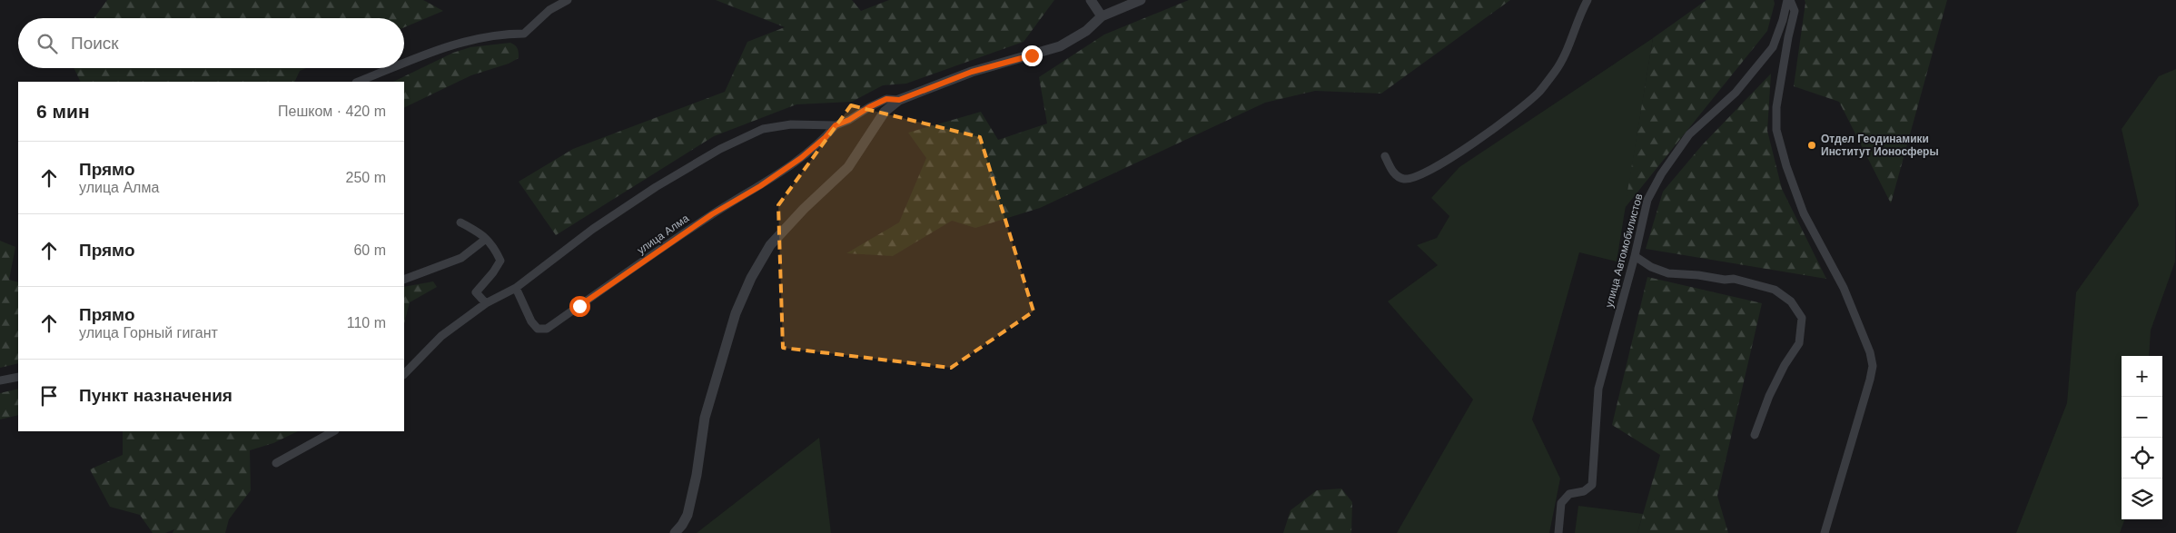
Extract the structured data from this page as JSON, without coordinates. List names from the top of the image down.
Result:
{
  "streets": {
    "street": ["улица Алма", "улица Автомобилистов"]
  },
  "places": ["Отдел Геодинамики Институт Ионосферы"],
  "page": {
    "search": "Поиск",
    "heading": ["6 мин", "Пешком · 420 m"],
    "list": [
      ["Прямо", "улица Алма", "250 m"],
      ["Прямо", "60 m"],
      ["Прямо", "улица Горный гигант", "110 m"],
      "Пункт назначения"
    ],
    "map_buttons": ["+", "−"]
  }
}
